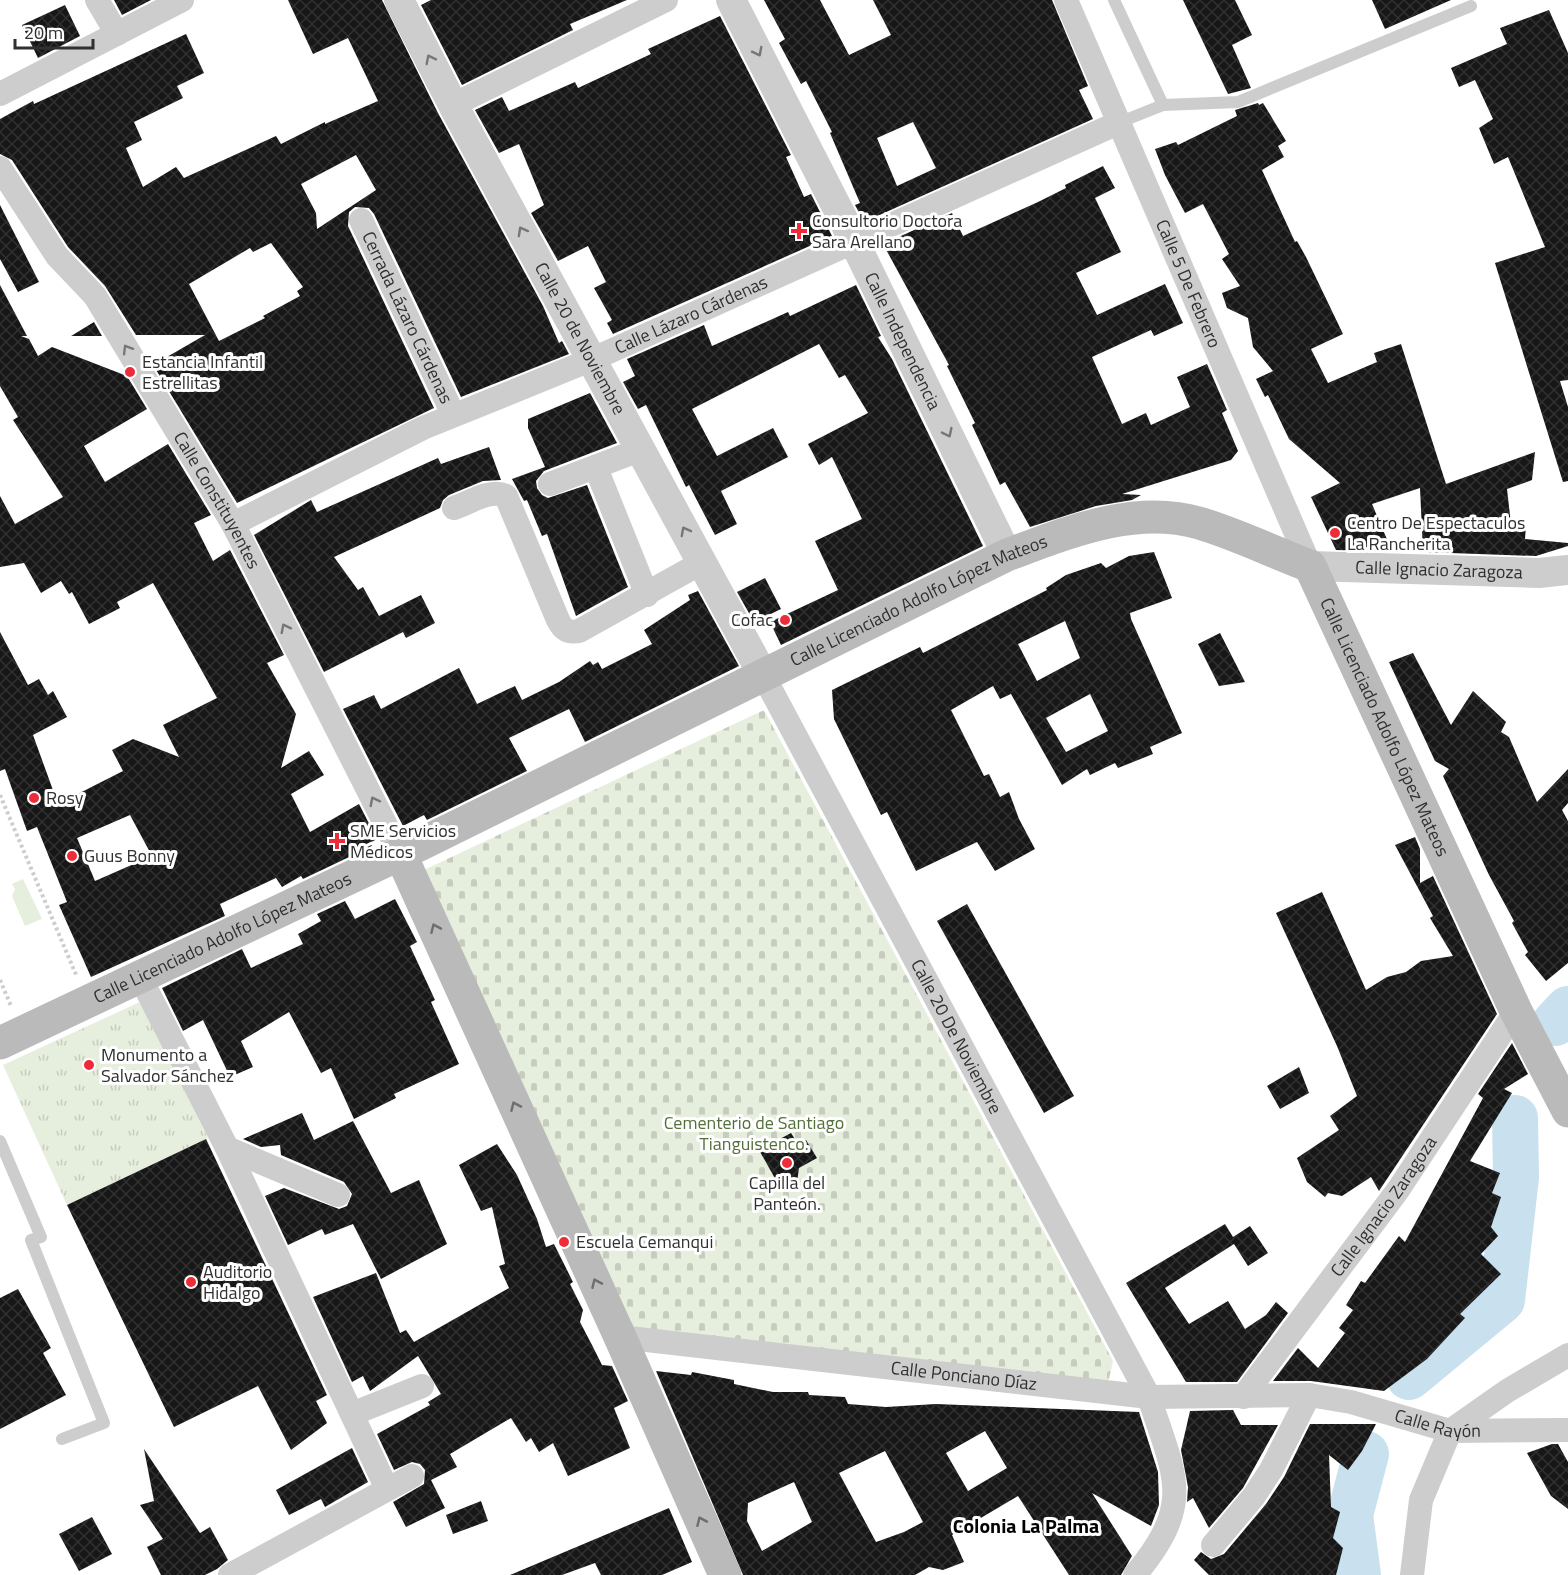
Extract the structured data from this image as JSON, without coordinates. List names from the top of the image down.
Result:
{
  "streets": {
    "main road": ["Calle Licenciado Adolfo López Mateos"],
    "street": [
      "Calle 5 De Febrero",
      "Calle Lázaro Cárdenas",
      "Cerrada Lázaro Cárdenas",
      "Calle 20 de Noviembre",
      "Calle Independencia",
      "Calle Constituyentes",
      "Calle Ignacio Zaragoza",
      "Calle 20 De Noviembre",
      "Calle Ponciano Díaz",
      "Calle Rayón"
    ]
  },
  "crossings": [
    ["Calle 5 De Febrero", "Calle Lázaro Cárdenas"],
    ["Calle 5 De Febrero", "Calle Ignacio Zaragoza"],
    ["Calle 5 De Febrero", "Calle Licenciado Adolfo López Mateos"],
    ["Calle Lázaro Cárdenas", "Cerrada Lázaro Cárdenas"],
    ["Calle Lázaro Cárdenas", "Calle 20 de Noviembre"],
    ["Calle Lázaro Cárdenas", "Calle Independencia"],
    ["Calle Lázaro Cárdenas", "Calle Constituyentes"],
    ["Calle 20 de Noviembre", "Calle Licenciado Adolfo López Mateos"],
    ["Calle 20 de Noviembre", "Calle 20 De Noviembre"],
    ["Calle Independencia", "Calle Licenciado Adolfo López Mateos"],
    ["Calle Constituyentes", "Calle Licenciado Adolfo López Mateos"],
    ["Calle Ignacio Zaragoza", "Calle Licenciado Adolfo López Mateos"],
    ["Calle Ignacio Zaragoza", "Calle Ponciano Díaz"],
    ["Calle Licenciado Adolfo López Mateos", "Calle 20 De Noviembre"],
    ["Calle 20 De Noviembre", "Calle Ponciano Díaz"],
    ["Calle Ponciano Díaz", "Calle Rayón"]
  ],
  "one_way": ["Calle 20 de Noviembre", "Calle Independencia", "Calle Constituyentes"],
  "districts": ["Colonia La Palma"],
  "parks": ["Cementerio de Santiago Tianguistenco."],
  "places": {
    "health": ["Consultorio Doctora Sara Arellano", "SME Servicios Médicos"],
    "other": [
      "Estancia Infantil Estrellitas",
      "Centro De Espectaculos La Rancherita",
      "Cofac",
      "Rosy",
      "Guus Bonny",
      "Monumento a Salvador Sánchez",
      "Capilla del Panteón.",
      "Escuela Cemanqui",
      "Auditorio Hidalgo"
    ]
  },
  "scale_bar": "20 m"
}
